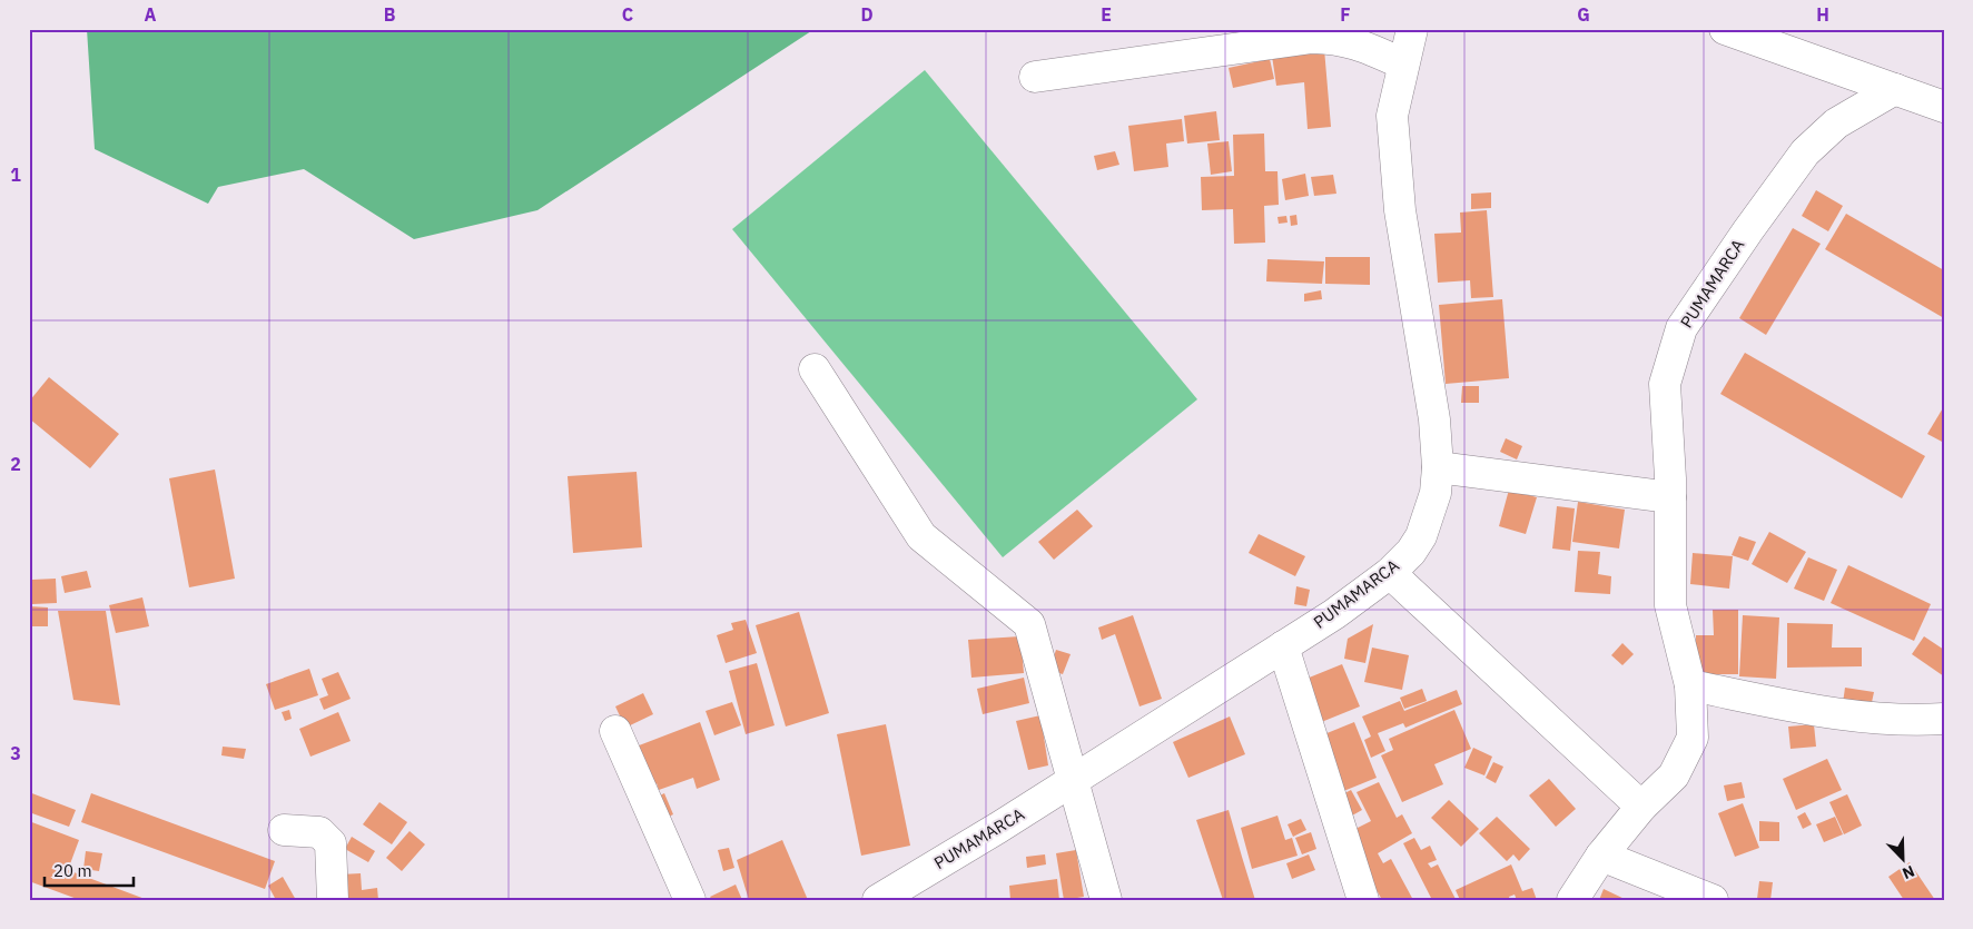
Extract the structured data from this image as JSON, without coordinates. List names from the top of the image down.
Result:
{
  "streets": {
    "street": ["PUMAMARCA"]
  },
  "scale_bar": "20 m",
  "north": "bottom right",
  "grid": {
    "columns": [
      "A",
      "B",
      "C",
      "D",
      "E",
      "F",
      "G",
      "H"
    ],
    "rows": ["1", "2", "3"]
  }
}
